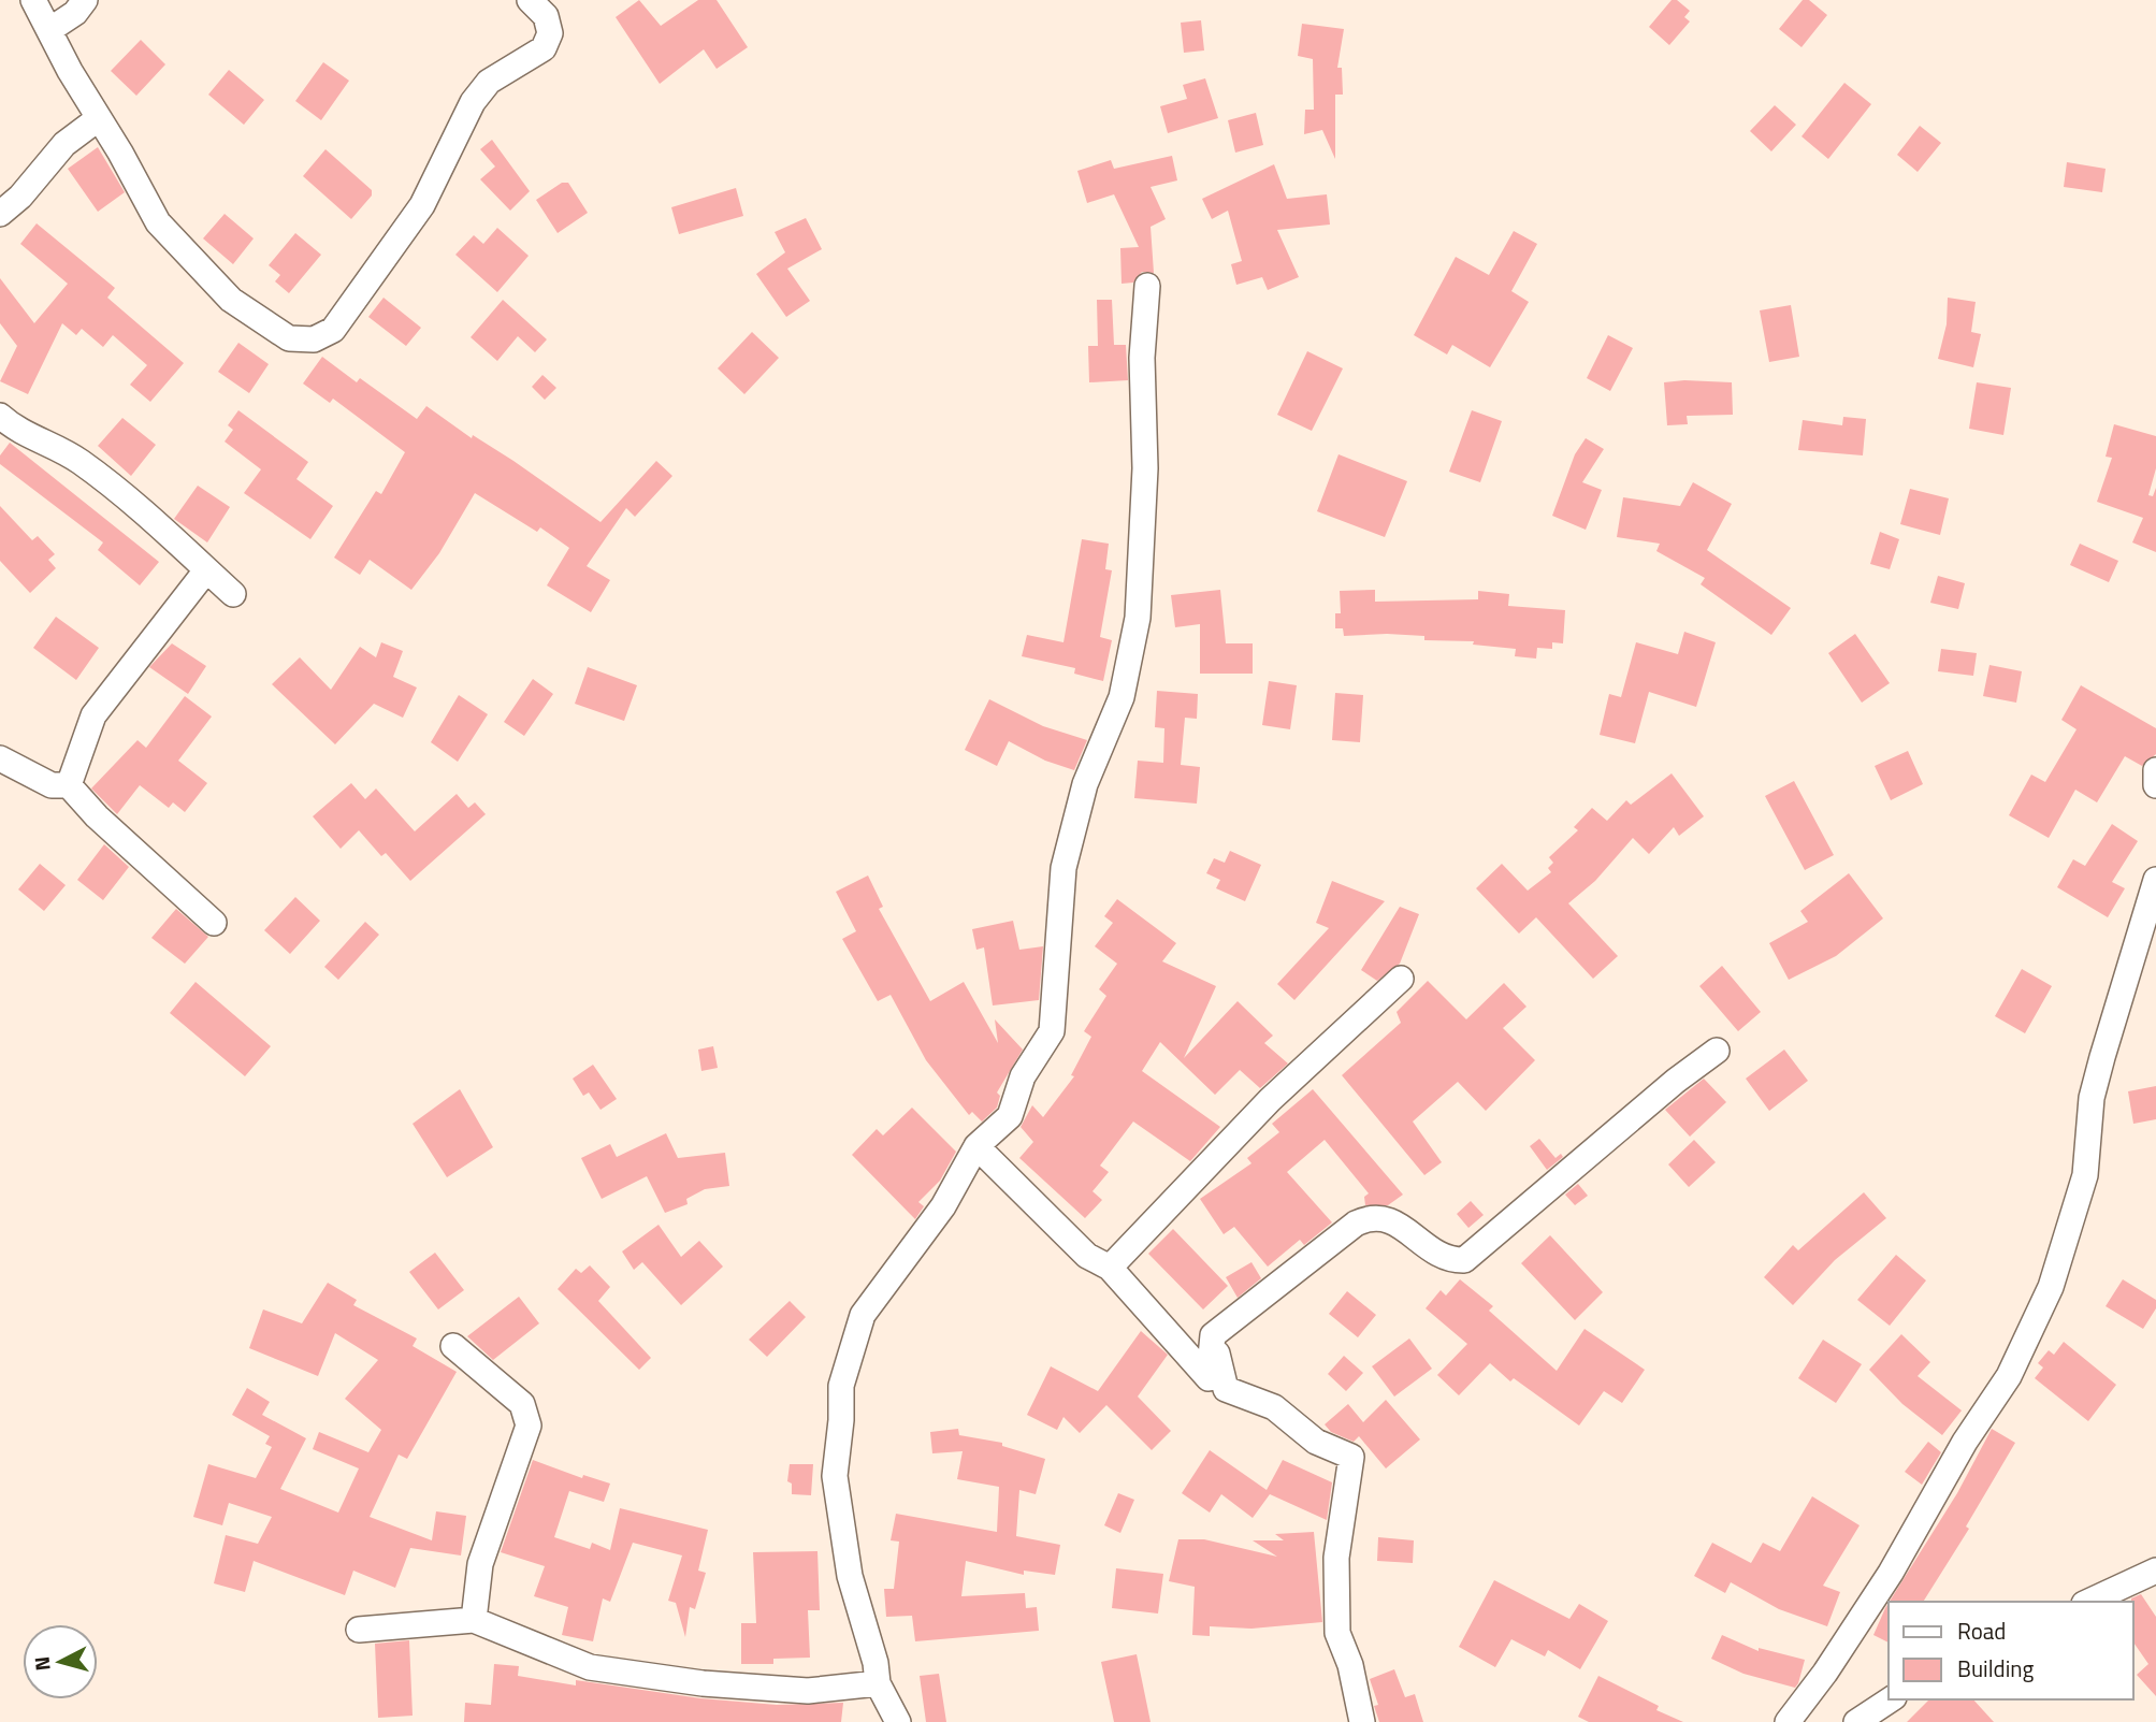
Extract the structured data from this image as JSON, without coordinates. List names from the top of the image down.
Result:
{
  "legend": ["Road", "Building"],
  "north": "left"
}
